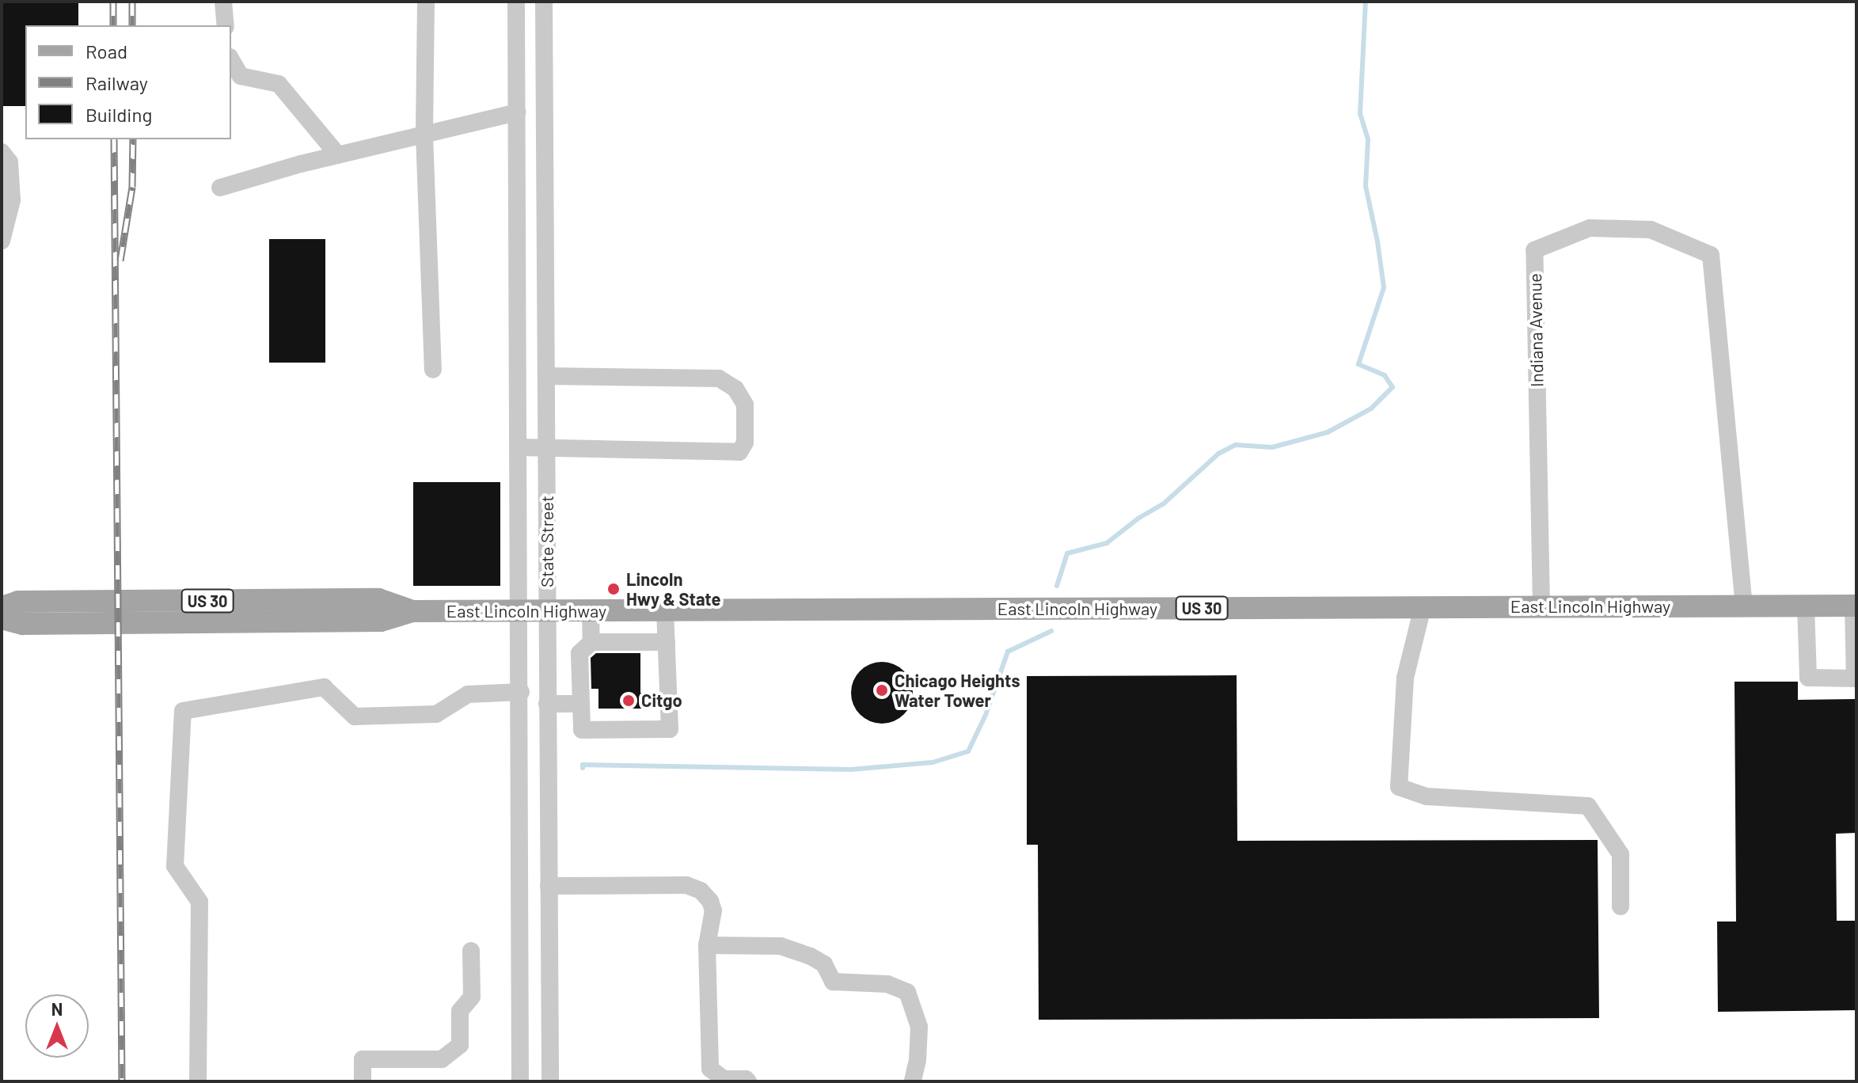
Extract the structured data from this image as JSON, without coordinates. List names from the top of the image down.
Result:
{
  "streets": {
    "main road": ["US 30", "East Lincoln Highway"],
    "street": ["Indiana Avenue", "State Street"]
  },
  "crossings": [
    ["Indiana Avenue", "East Lincoln Highway"],
    ["State Street", "East Lincoln Highway"]
  ],
  "places": ["Lincoln Hwy & State", "Chicago Heights Water Tower", "Citgo"],
  "legend": ["Road", "Railway", "Building"],
  "north": "top"
}
